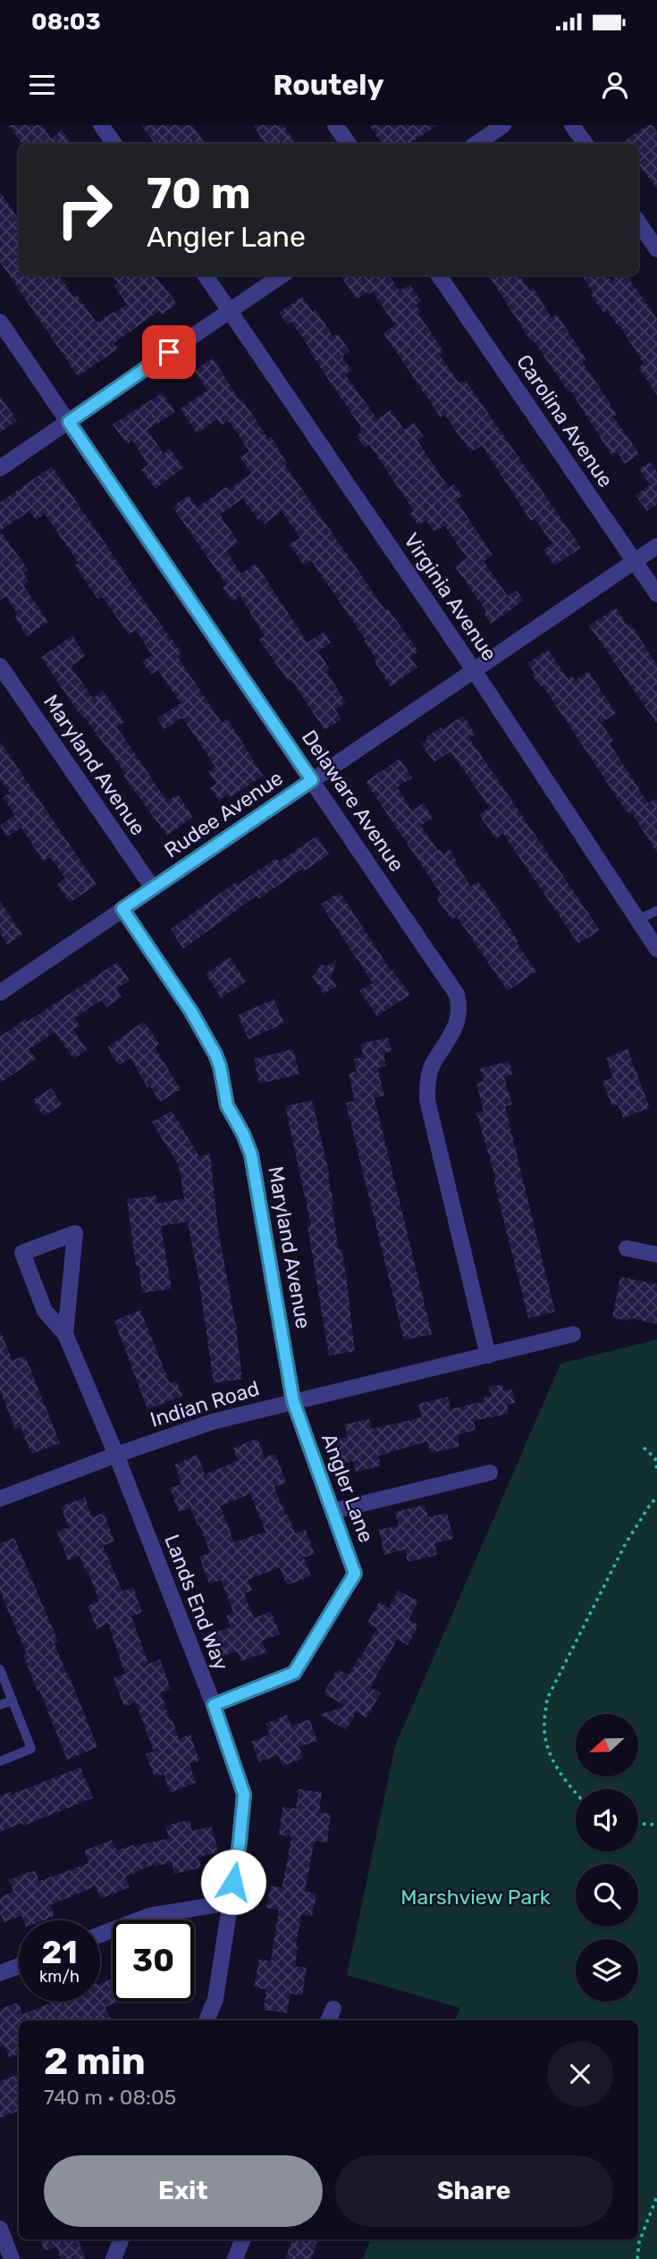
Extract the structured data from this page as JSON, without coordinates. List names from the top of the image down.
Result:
{
  "streets": {
    "street": [
      "Carolina Avenue",
      "Virginia Avenue",
      "Maryland Avenue",
      "Delaware Avenue",
      "Rudee Avenue",
      "Indian Road",
      "Angler Lane",
      "Lands End Way"
    ]
  },
  "crossings": [
    ["Carolina Avenue", "Rudee Avenue"],
    ["Virginia Avenue", "Rudee Avenue"],
    ["Maryland Avenue", "Rudee Avenue"],
    ["Maryland Avenue", "Indian Road"],
    ["Maryland Avenue", "Angler Lane"],
    ["Delaware Avenue", "Rudee Avenue"],
    ["Delaware Avenue", "Indian Road"],
    ["Indian Road", "Angler Lane"],
    ["Indian Road", "Lands End Way"],
    ["Angler Lane", "Lands End Way"]
  ],
  "parks": ["Marshview Park"],
  "north": "left",
  "page": {
    "status": "08:03",
    "header": "Routely",
    "turn": ["70 m", "Angler Lane"],
    "speed": "21 km/h",
    "limit": "30",
    "heading": ["2 min", "740 m · 08:05"],
    "buttons": ["Exit", "Share"]
  }
}
